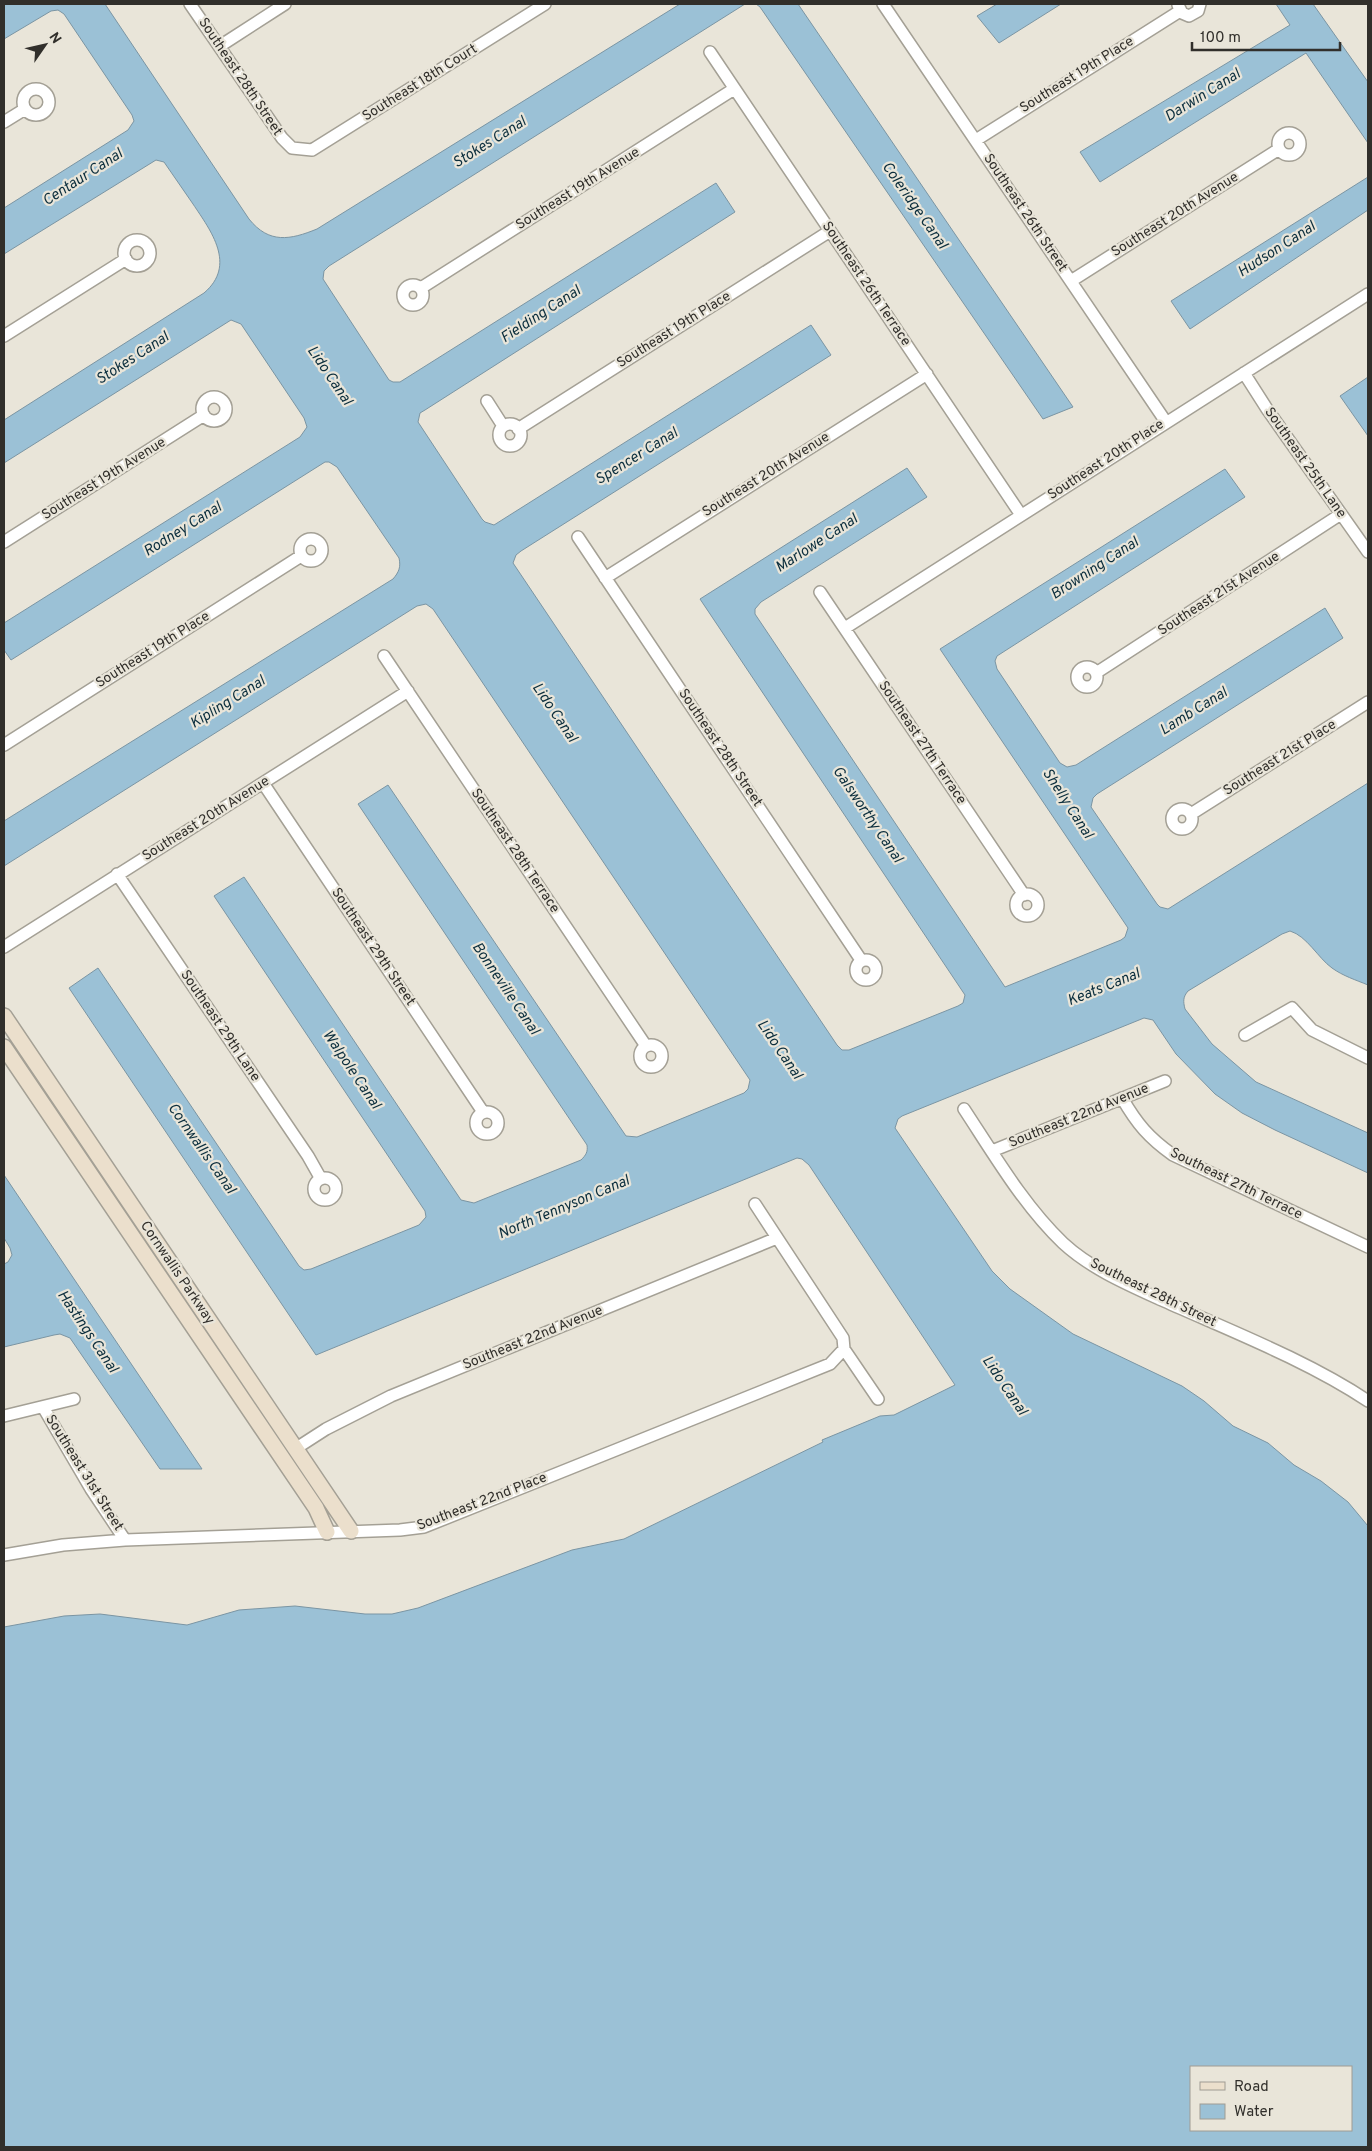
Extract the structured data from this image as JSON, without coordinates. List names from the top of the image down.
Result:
{
  "streets": {
    "street": [
      "Southeast 19th Place",
      "Southeast 28th Street",
      "Southeast 18th Court",
      "Southeast 19th Avenue",
      "Southeast 26th Street",
      "Southeast 20th Avenue",
      "Southeast 26th Terrace",
      "Southeast 20th Place",
      "Southeast 25th Lane",
      "Southeast 21st Avenue",
      "Southeast 27th Terrace",
      "Southeast 21st Place",
      "Southeast 28th Terrace",
      "Southeast 29th Street",
      "Southeast 29th Lane",
      "Southeast 22nd Avenue",
      "Cornwallis Parkway",
      "Southeast 31st Street",
      "Southeast 22nd Place"
    ]
  },
  "crossings": [
    ["Southeast 19th Place", "Southeast 26th Street"],
    ["Southeast 19th Place", "Southeast 26th Terrace"],
    ["Southeast 28th Street", "Southeast 18th Court"],
    ["Southeast 28th Street", "Southeast 20th Avenue"],
    ["Southeast 28th Street", "Southeast 22nd Avenue"],
    ["Southeast 19th Avenue", "Southeast 26th Terrace"],
    ["Southeast 26th Street", "Southeast 20th Avenue"],
    ["Southeast 26th Street", "Southeast 20th Place"],
    ["Southeast 20th Avenue", "Southeast 26th Terrace"],
    ["Southeast 20th Avenue", "Southeast 28th Terrace"],
    ["Southeast 20th Avenue", "Southeast 29th Street"],
    ["Southeast 20th Avenue", "Southeast 29th Lane"],
    ["Southeast 26th Terrace", "Southeast 20th Place"],
    ["Southeast 20th Place", "Southeast 25th Lane"],
    ["Southeast 20th Place", "Southeast 27th Terrace"],
    ["Southeast 25th Lane", "Southeast 21st Avenue"],
    ["Southeast 27th Terrace", "Southeast 22nd Avenue"],
    ["Southeast 22nd Avenue", "Cornwallis Parkway"],
    ["Cornwallis Parkway", "Southeast 22nd Place"],
    ["Southeast 31st Street", "Southeast 22nd Place"]
  ],
  "water": [
    "Darwin Canal",
    "Stokes Canal",
    "Centaur Canal",
    "Coleridge Canal",
    "Hudson Canal",
    "Fielding Canal",
    "Lido Canal",
    "Spencer Canal",
    "Rodney Canal",
    "Marlowe Canal",
    "Browning Canal",
    "Kipling Canal",
    "Lamb Canal",
    "Shelly Canal",
    "Galsworthy Canal",
    "Keats Canal",
    "Bonneville Canal",
    "Walpole Canal",
    "Cornwallis Canal",
    "North Tennyson Canal",
    "Hastings Canal"
  ],
  "legend": ["Road", "Water"],
  "scale_bar": "100 m",
  "north": "top right"
}
